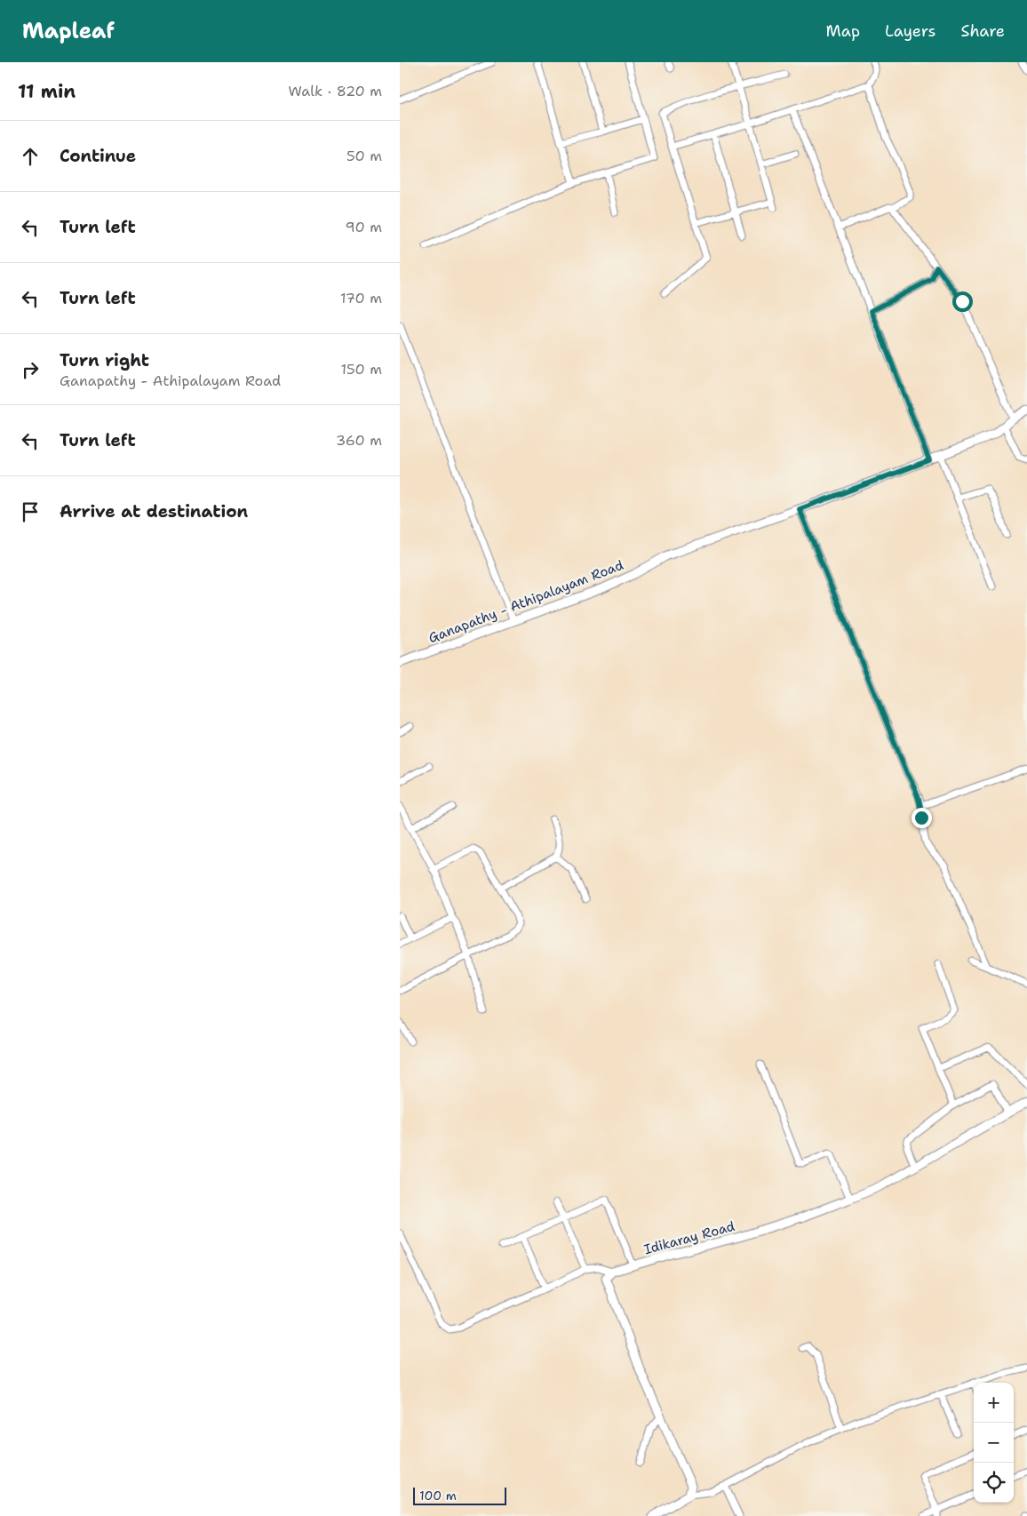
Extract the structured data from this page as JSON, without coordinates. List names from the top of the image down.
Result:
{
  "streets": {
    "street": ["Ganapathy - Athipalayam Road", "Idikaray Road"]
  },
  "scale_bar": "100 m",
  "page": {
    "header": "Mapleaf",
    "nav": ["Map", "Layers", "Share"],
    "heading": ["11 min", "Walk · 820 m"],
    "list": [
      ["Continue", "50 m"],
      ["Turn left", "90 m"],
      ["Turn left", "170 m"],
      ["Turn right", "Ganapathy - Athipalayam Road", "150 m"],
      ["Turn left", "360 m"],
      "Arrive at destination"
    ],
    "map_buttons": ["+", "−"],
    "scale": "100 m"
  }
}
